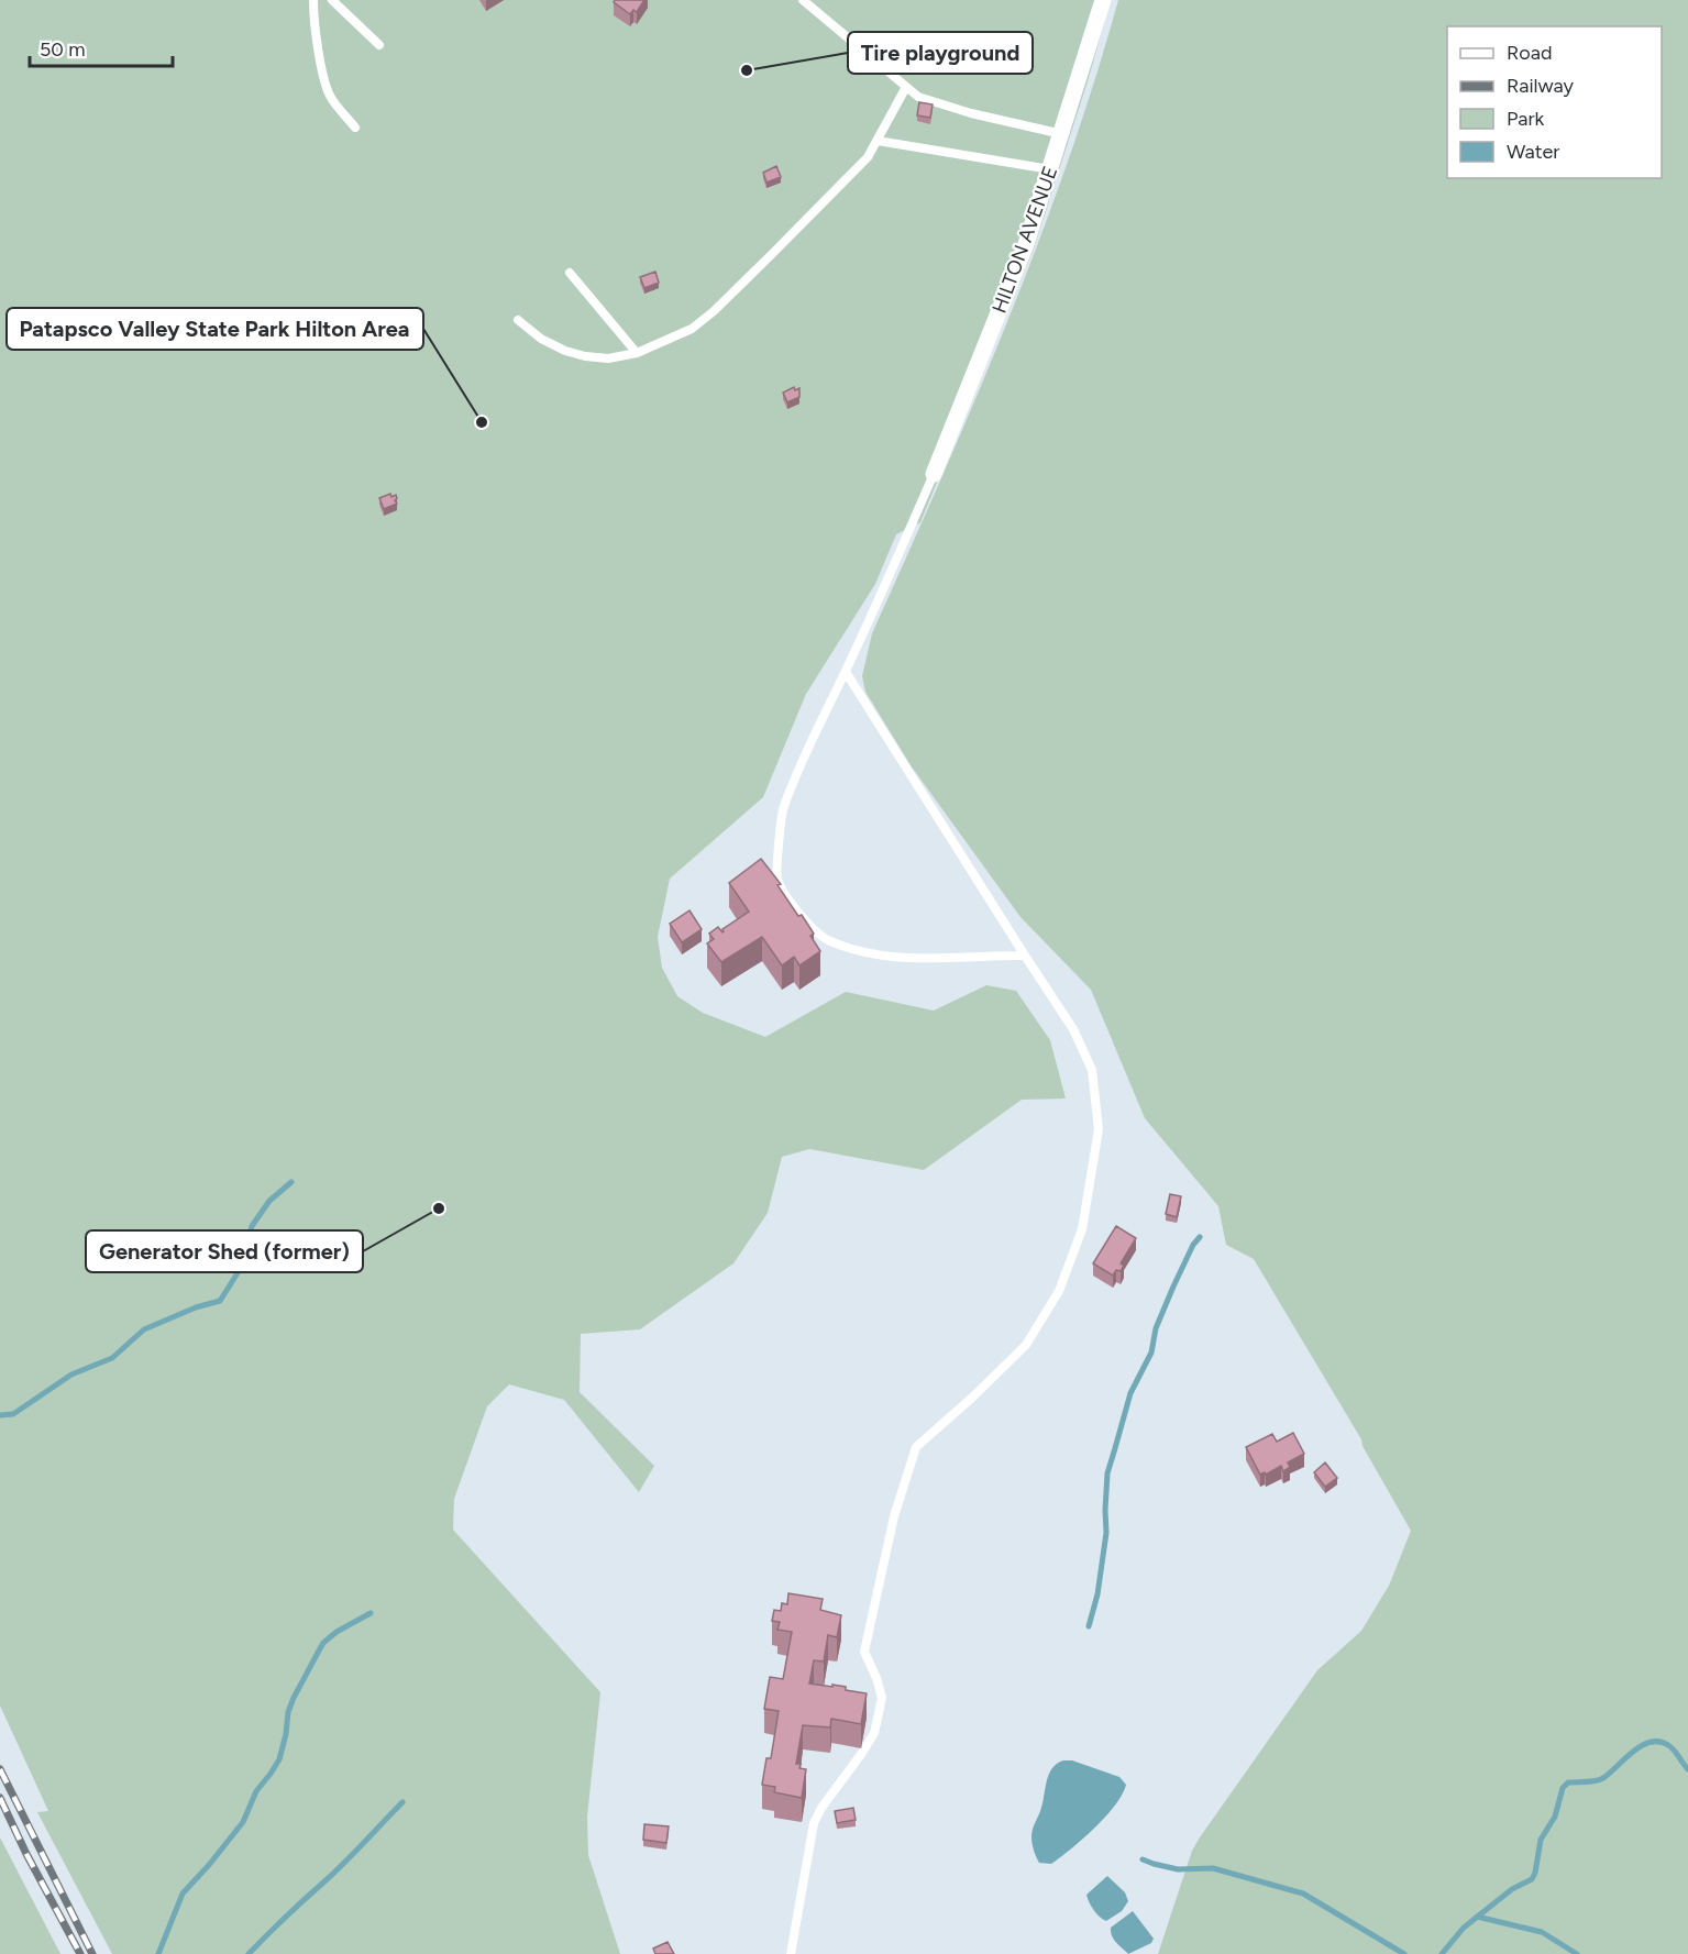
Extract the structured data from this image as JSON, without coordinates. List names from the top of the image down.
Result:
{
  "streets": {
    "street": ["HILTON AVENUE"]
  },
  "places": ["Tire playground", "Patapsco Valley State Park Hilton Area", "Generator Shed (former)"],
  "legend": [
    "Road",
    "Railway",
    "Park",
    "Water"
  ],
  "scale_bar": "50 m"
}
